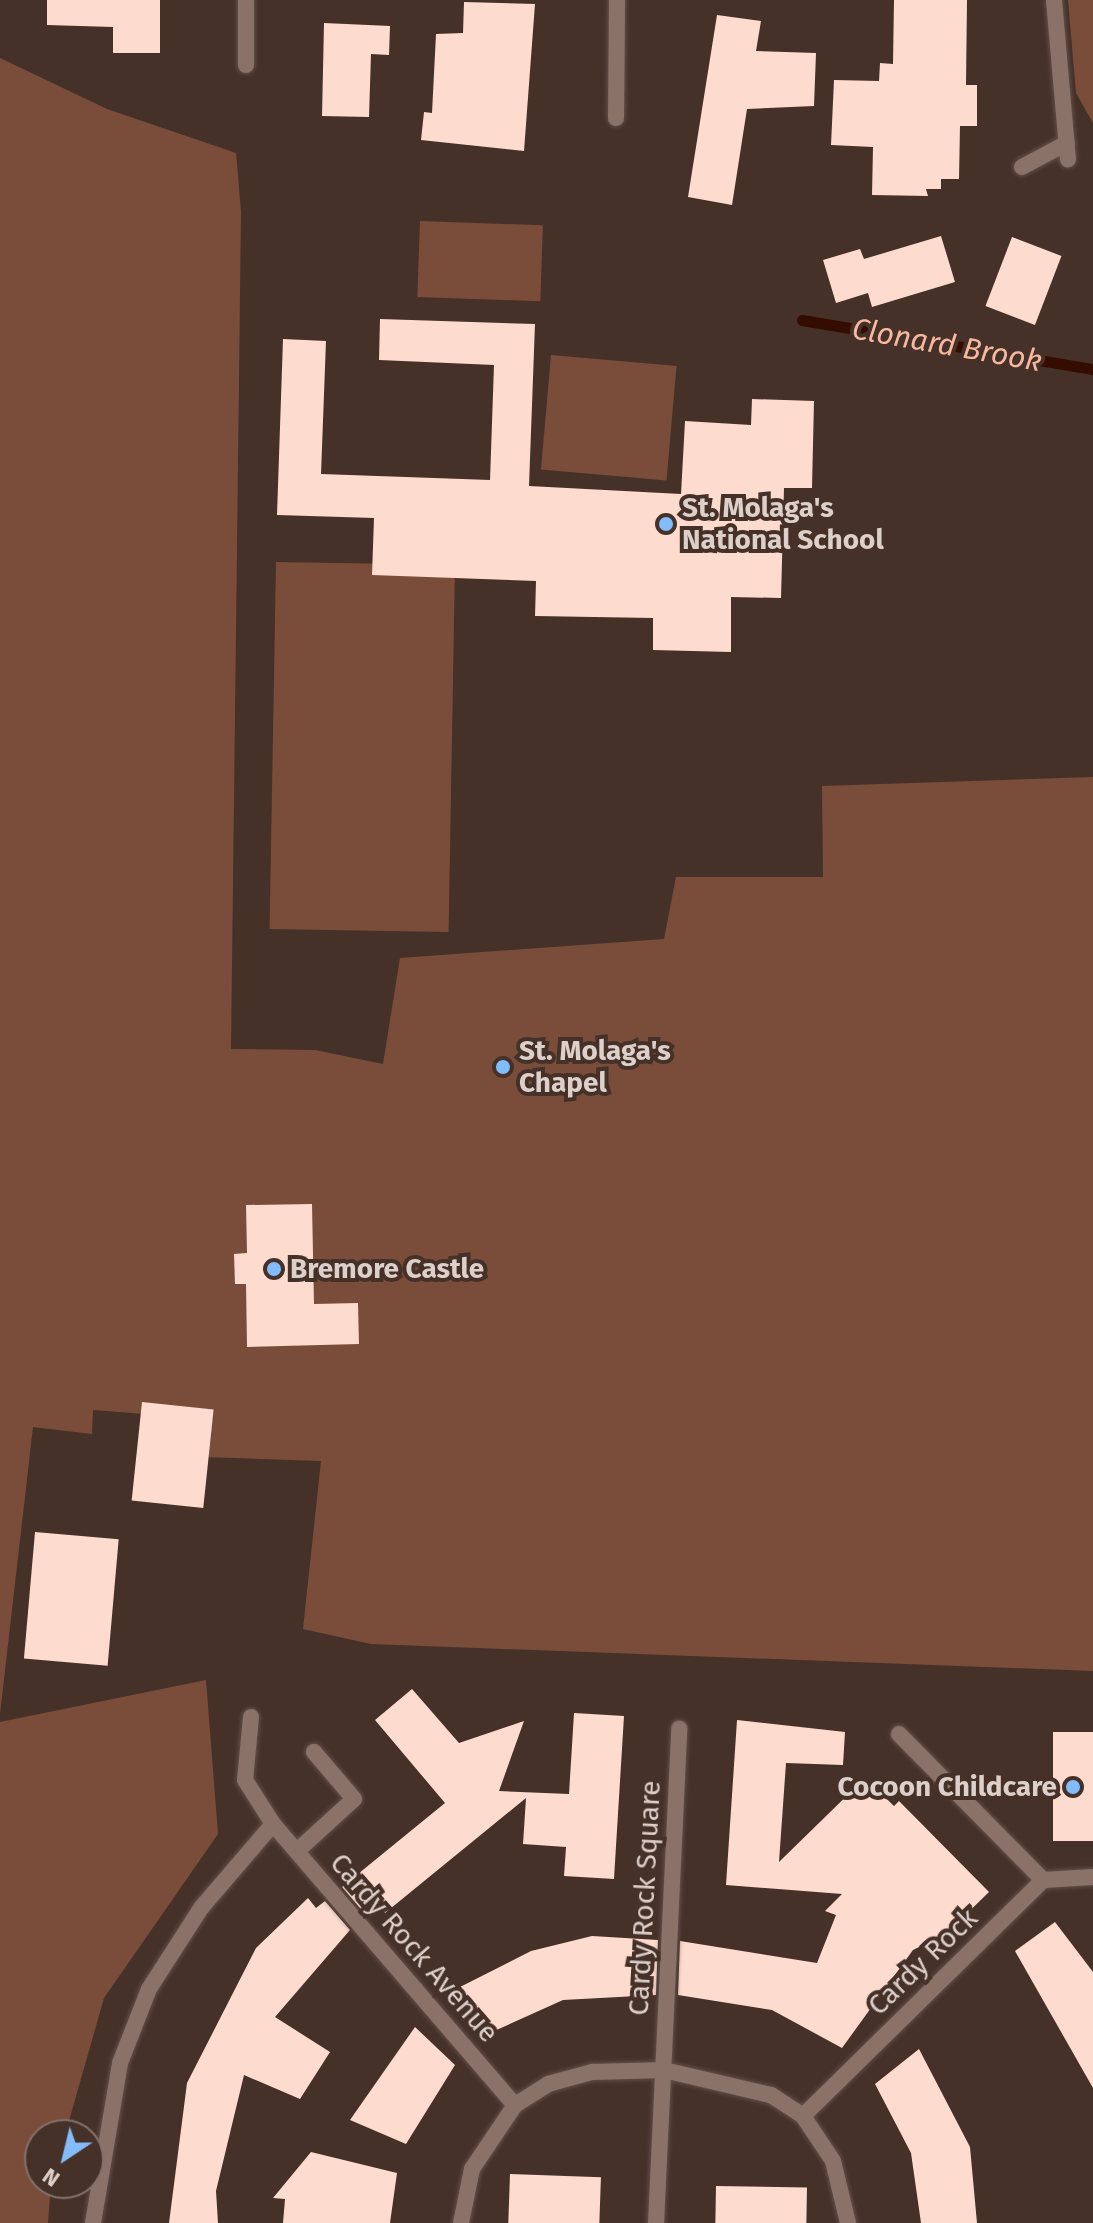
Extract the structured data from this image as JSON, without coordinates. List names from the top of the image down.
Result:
{
  "streets": {
    "street": ["Cardy Rock Square", "Cardy Rock Avenue", "Cardy Rock"]
  },
  "water": ["Clonard Brook"],
  "places": [
    "St. Molaga's National School",
    "St. Molaga's Chapel",
    "Bremore Castle",
    "Cocoon Childcare"
  ],
  "north": "bottom left"
}
